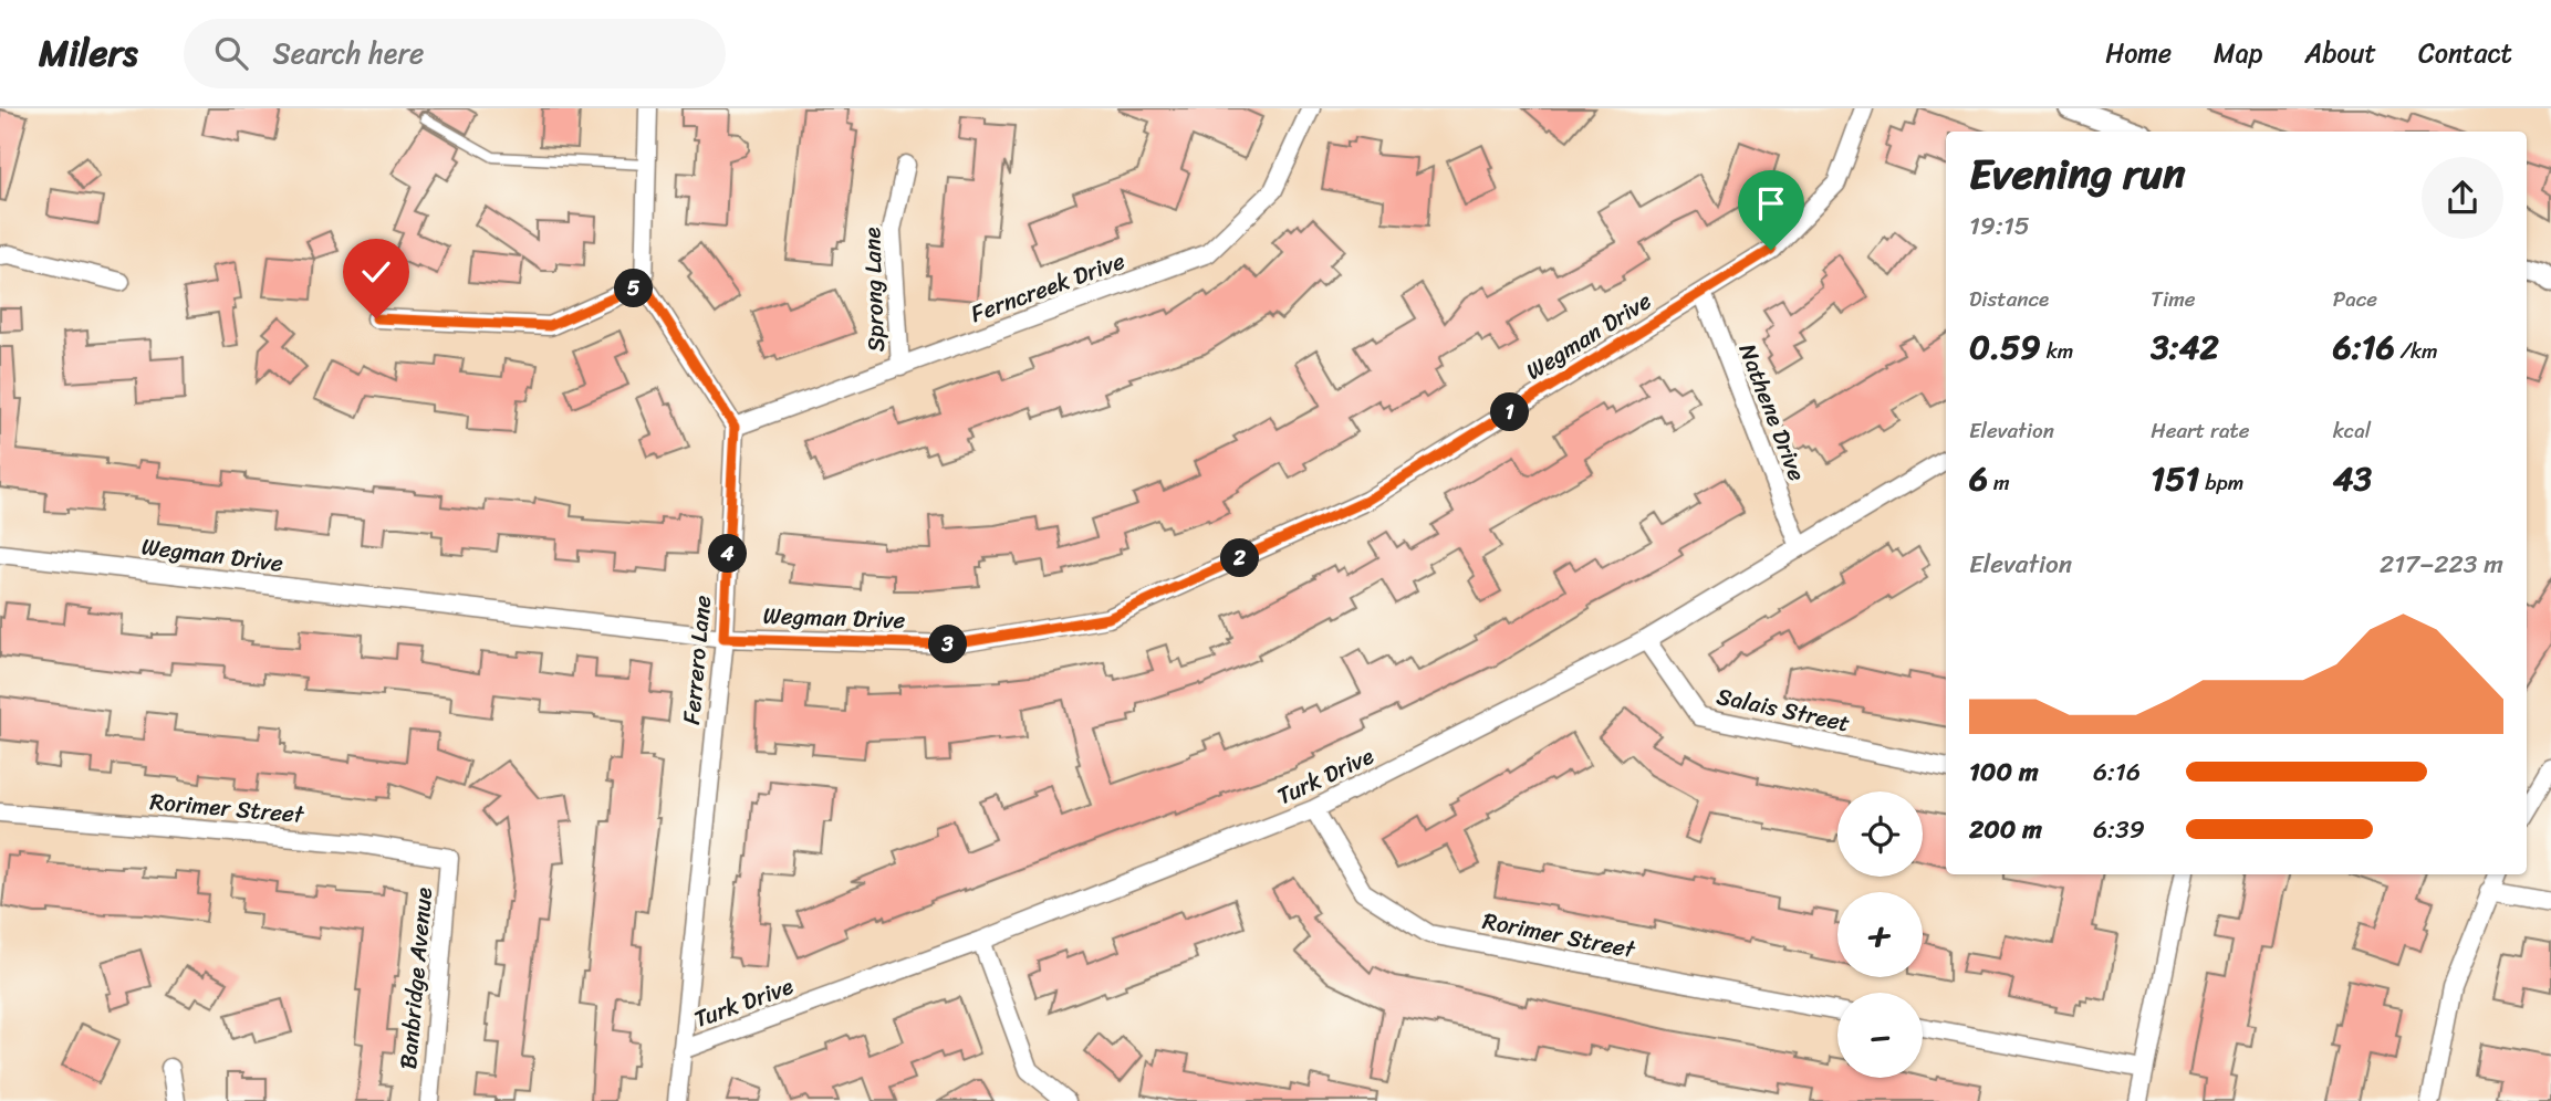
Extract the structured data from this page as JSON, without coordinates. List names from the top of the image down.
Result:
{
  "streets": {
    "street": [
      "Ferncreek Drive",
      "Sprong Lane",
      "Wegman Drive",
      "Nathene Drive",
      "Ferrero Lane",
      "Salais Street",
      "Turk Drive",
      "Rorimer Street",
      "Banbridge Avenue"
    ]
  },
  "crossings": [
    ["Ferncreek Drive", "Sprong Lane"],
    ["Ferncreek Drive", "Ferrero Lane"],
    ["Wegman Drive", "Nathene Drive"],
    ["Wegman Drive", "Ferrero Lane"],
    ["Nathene Drive", "Turk Drive"],
    ["Ferrero Lane", "Turk Drive"],
    ["Salais Street", "Turk Drive"],
    ["Turk Drive", "Rorimer Street"],
    ["Rorimer Street", "Banbridge Avenue"]
  ],
  "page": {
    "header": "Milers",
    "search": "Search here",
    "nav": [
      "Home",
      "Map",
      "About",
      "Contact"
    ],
    "heading": ["Evening run", "19:15"],
    "stats": [
      ["Distance", "0.59 km"],
      ["Time", "3:42"],
      ["Pace", "6:16 /km"],
      ["Elevation", "6 m"],
      ["Heart rate", "151 bpm"],
      ["kcal", "43"]
    ],
    "pins": [
      "5",
      "1",
      "4",
      "2",
      "3"
    ],
    "chart": ["Elevation", "217–223 m"],
    "list": [
      {
        "name": "100 m",
        "note": "6:16"
      },
      {
        "name": "200 m",
        "note": "6:39"
      }
    ],
    "map_buttons": ["+", "−"]
  }
}
